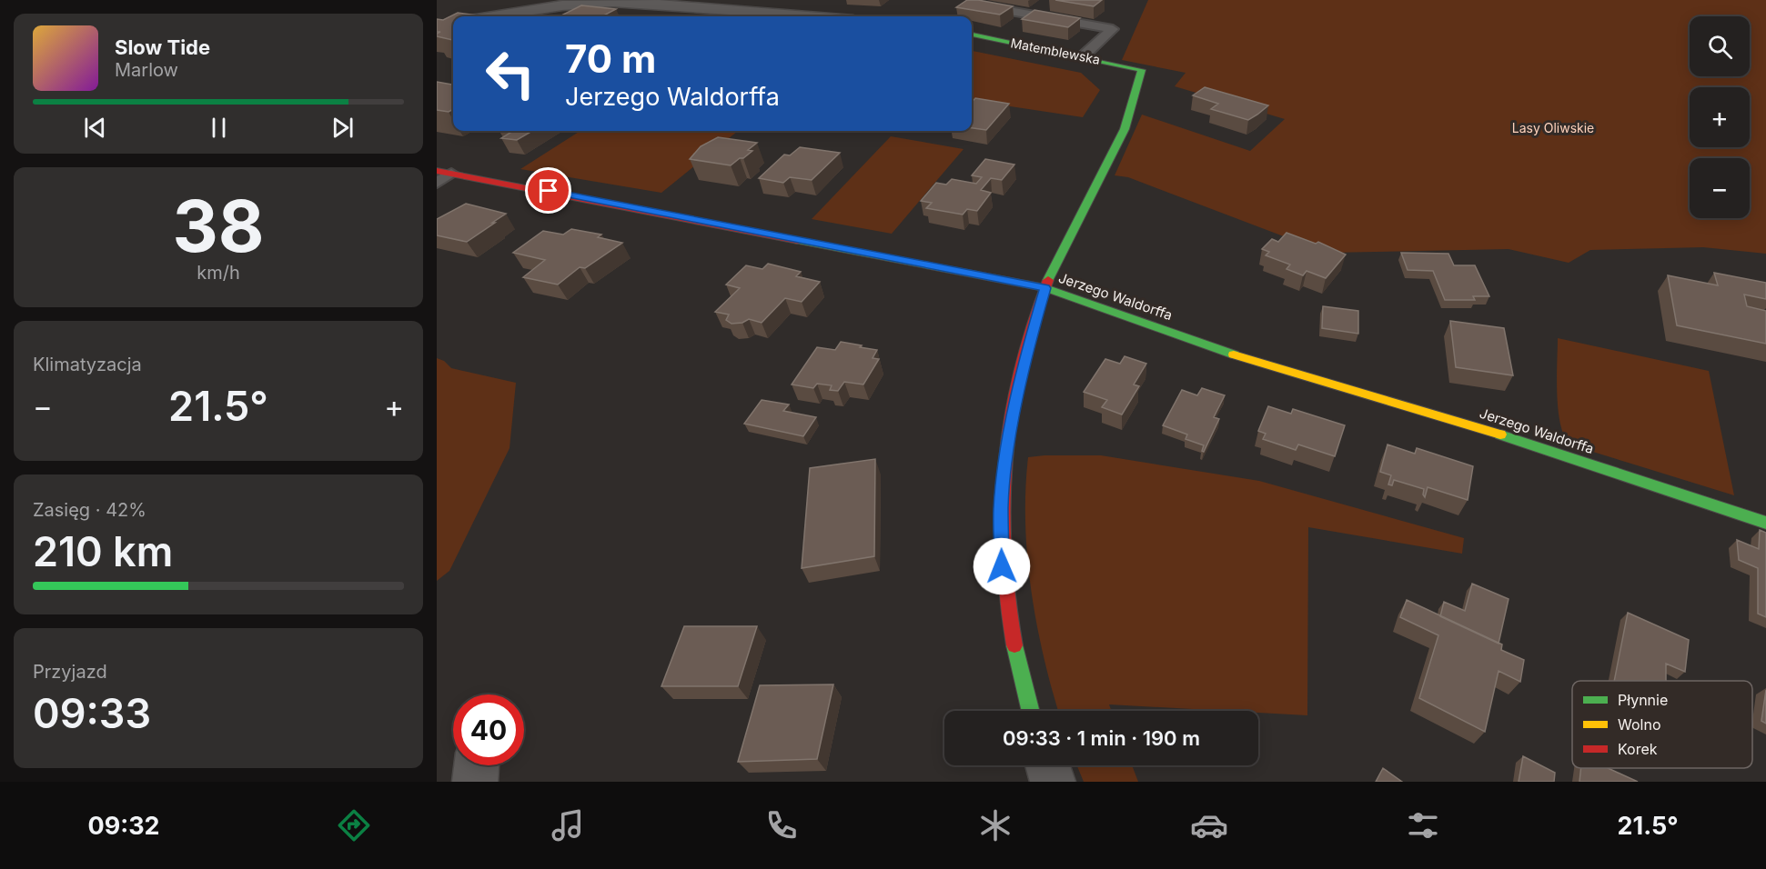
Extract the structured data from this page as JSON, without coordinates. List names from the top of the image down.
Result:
{
  "streets": {
    "street": ["Matemblewska", "Jerzego Waldorffa"]
  },
  "crossings": [
    ["Matemblewska", "Jerzego Waldorffa"]
  ],
  "parks": ["Lasy Oliwskie"],
  "legend": ["Płynnie", "Wolno", "Korek"],
  "page": {
    "map_buttons": ["+", "−"],
    "turn": ["70 m", "Jerzego Waldorffa"],
    "song": ["Slow Tide", "Marlow"],
    "tile": [
      ["38", "km/h"],
      "Klimatyzacja",
      ["Zasięg · 42%", "210 km"],
      ["Przyjazd", "09:33"]
    ],
    "heat": ["−", "21.5°", "+"],
    "limit": "40",
    "trip": "09:33 · 1 min · 190 m",
    "tabs": ["09:32", "21.5°"]
  }
}
